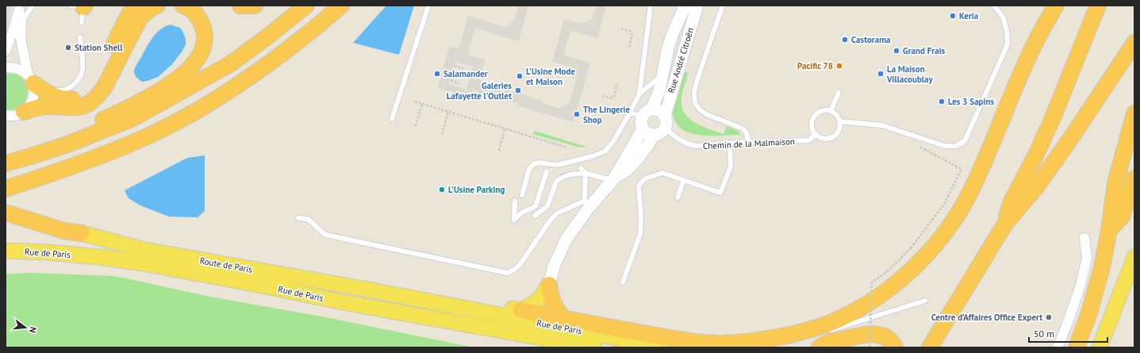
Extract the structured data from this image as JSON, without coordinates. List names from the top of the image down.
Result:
{
  "streets": {
    "main road": ["Rue de Paris", "Route de Paris"],
    "street": ["Rue André Citroën"],
    "lane": ["Chemin de la Malmaison"]
  },
  "crossings": [
    ["Rue André Citroën", "Chemin de la Malmaison"],
    ["Rue de Paris", "Route de Paris"]
  ],
  "places": [
    "Keria",
    "Castorama",
    "Station Shell",
    "Grand Frais",
    "Pacific 78",
    "Salamander",
    "La Maison Villacoublay",
    "L'Usine Mode et Maison",
    "Galeries Lafayette l'Outlet",
    "Les 3 Sapins",
    "The Lingerie Shop",
    "L'Usine Parking",
    "Centre d’Affaires Office Expert"
  ],
  "scale_bar": "50 m",
  "north": "right"
}
